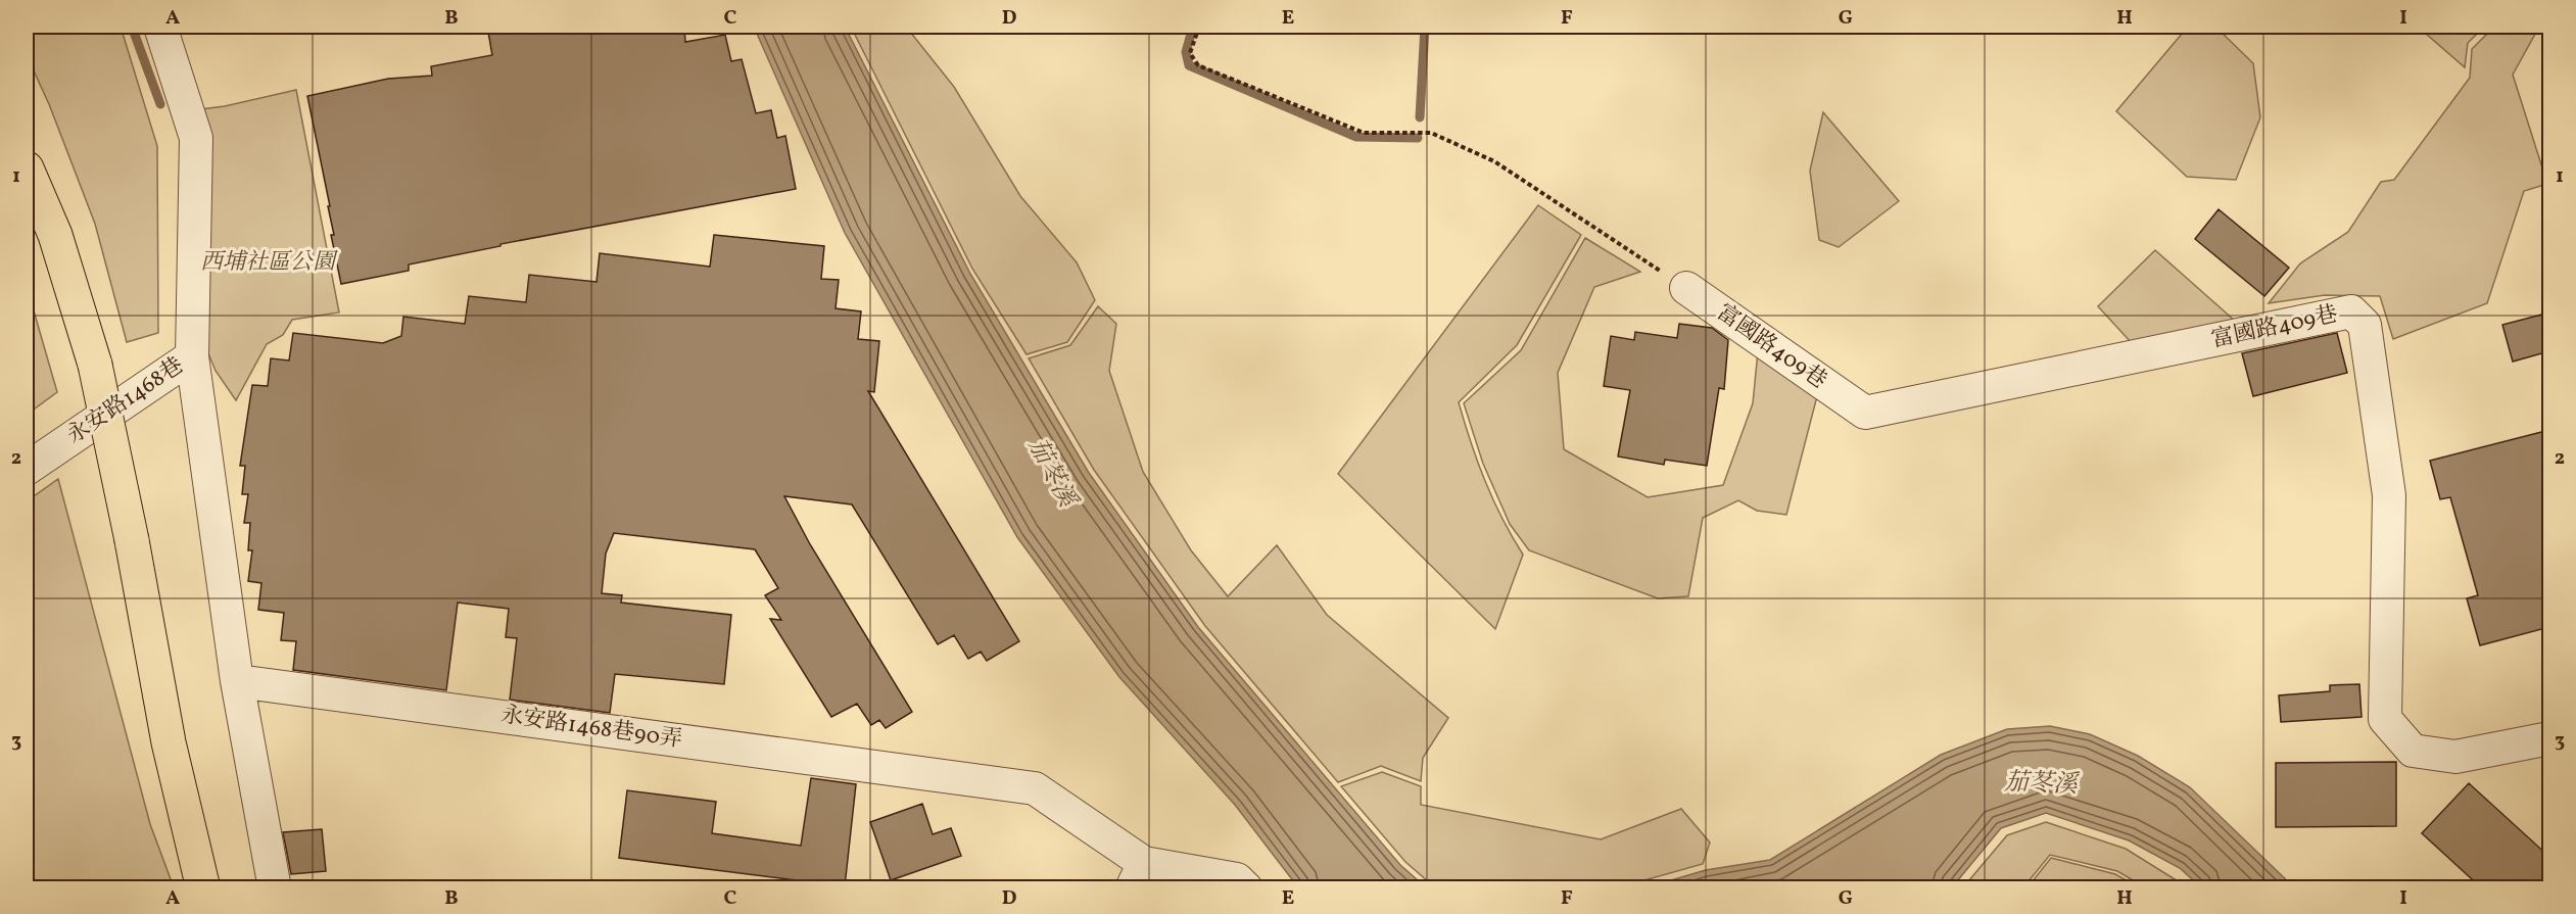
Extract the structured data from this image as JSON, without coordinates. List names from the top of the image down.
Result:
{
  "streets": {
    "street": ["富國路409巷", "永安路1468巷", "永安路1468巷90弄"]
  },
  "water": ["茄苳溪"],
  "parks": ["西埔社區公園"],
  "grid": {
    "columns": [
      "A",
      "B",
      "C",
      "D",
      "E",
      "F",
      "G",
      "H",
      "I"
    ],
    "rows": ["1", "2", "3"]
  }
}
